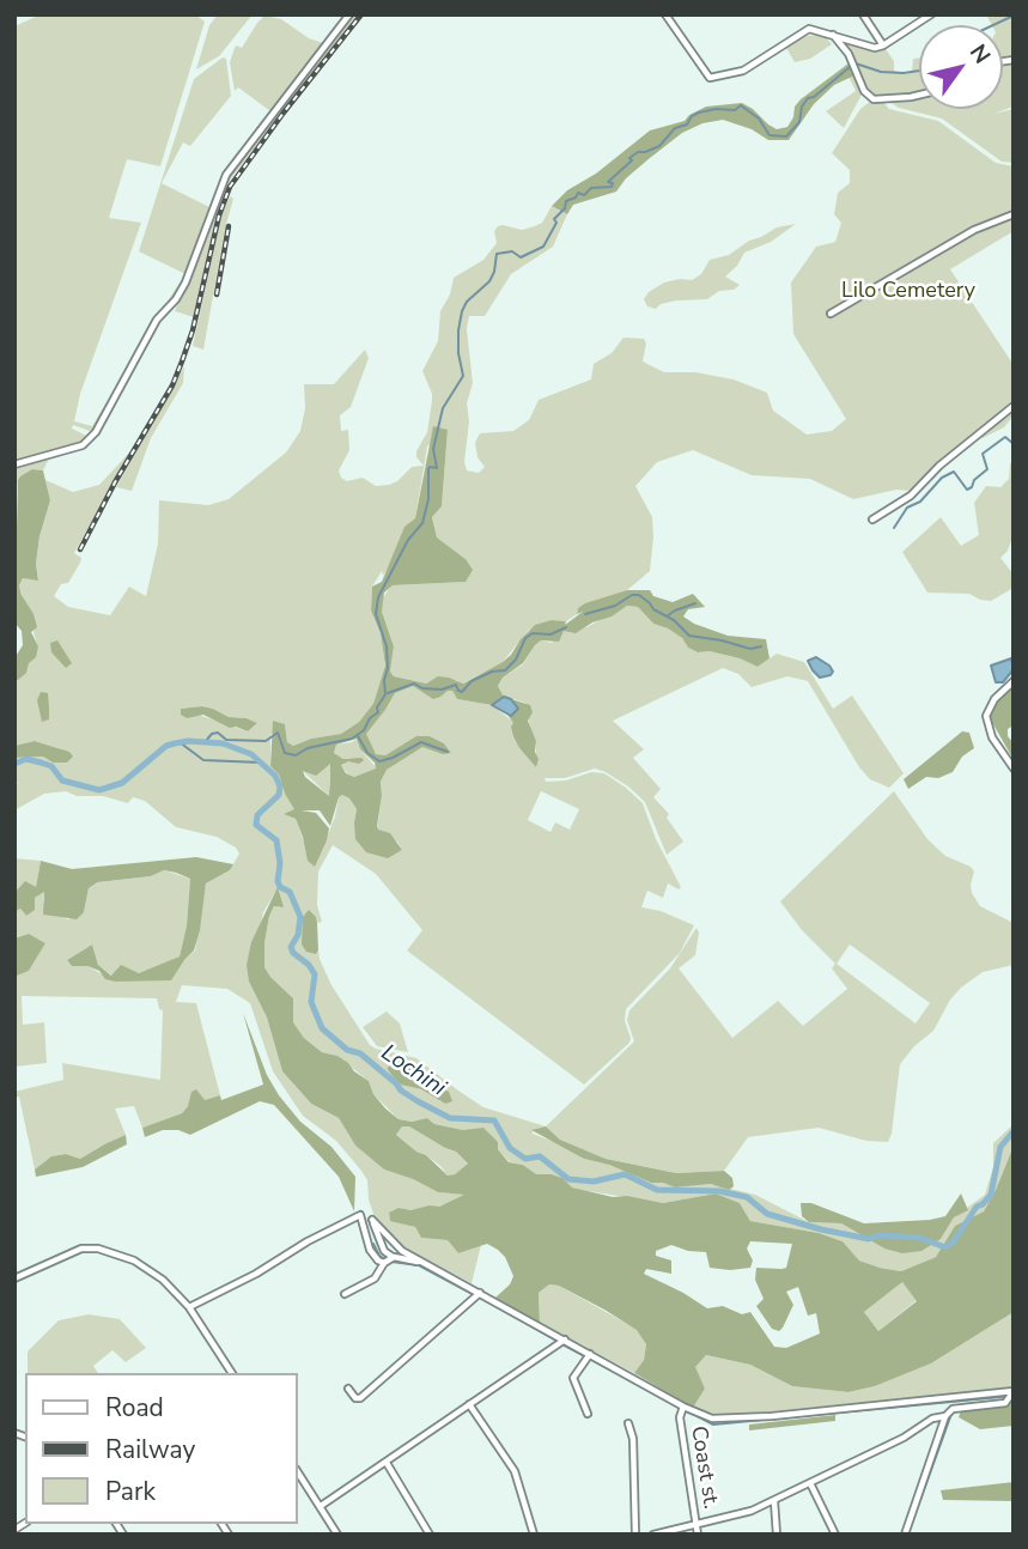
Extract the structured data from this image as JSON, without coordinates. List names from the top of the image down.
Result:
{
  "streets": {
    "street": ["Coast st."]
  },
  "water": ["Lochini"],
  "parks": ["Lilo Cemetery"],
  "legend": ["Road", "Railway", "Park"],
  "north": "top right"
}
